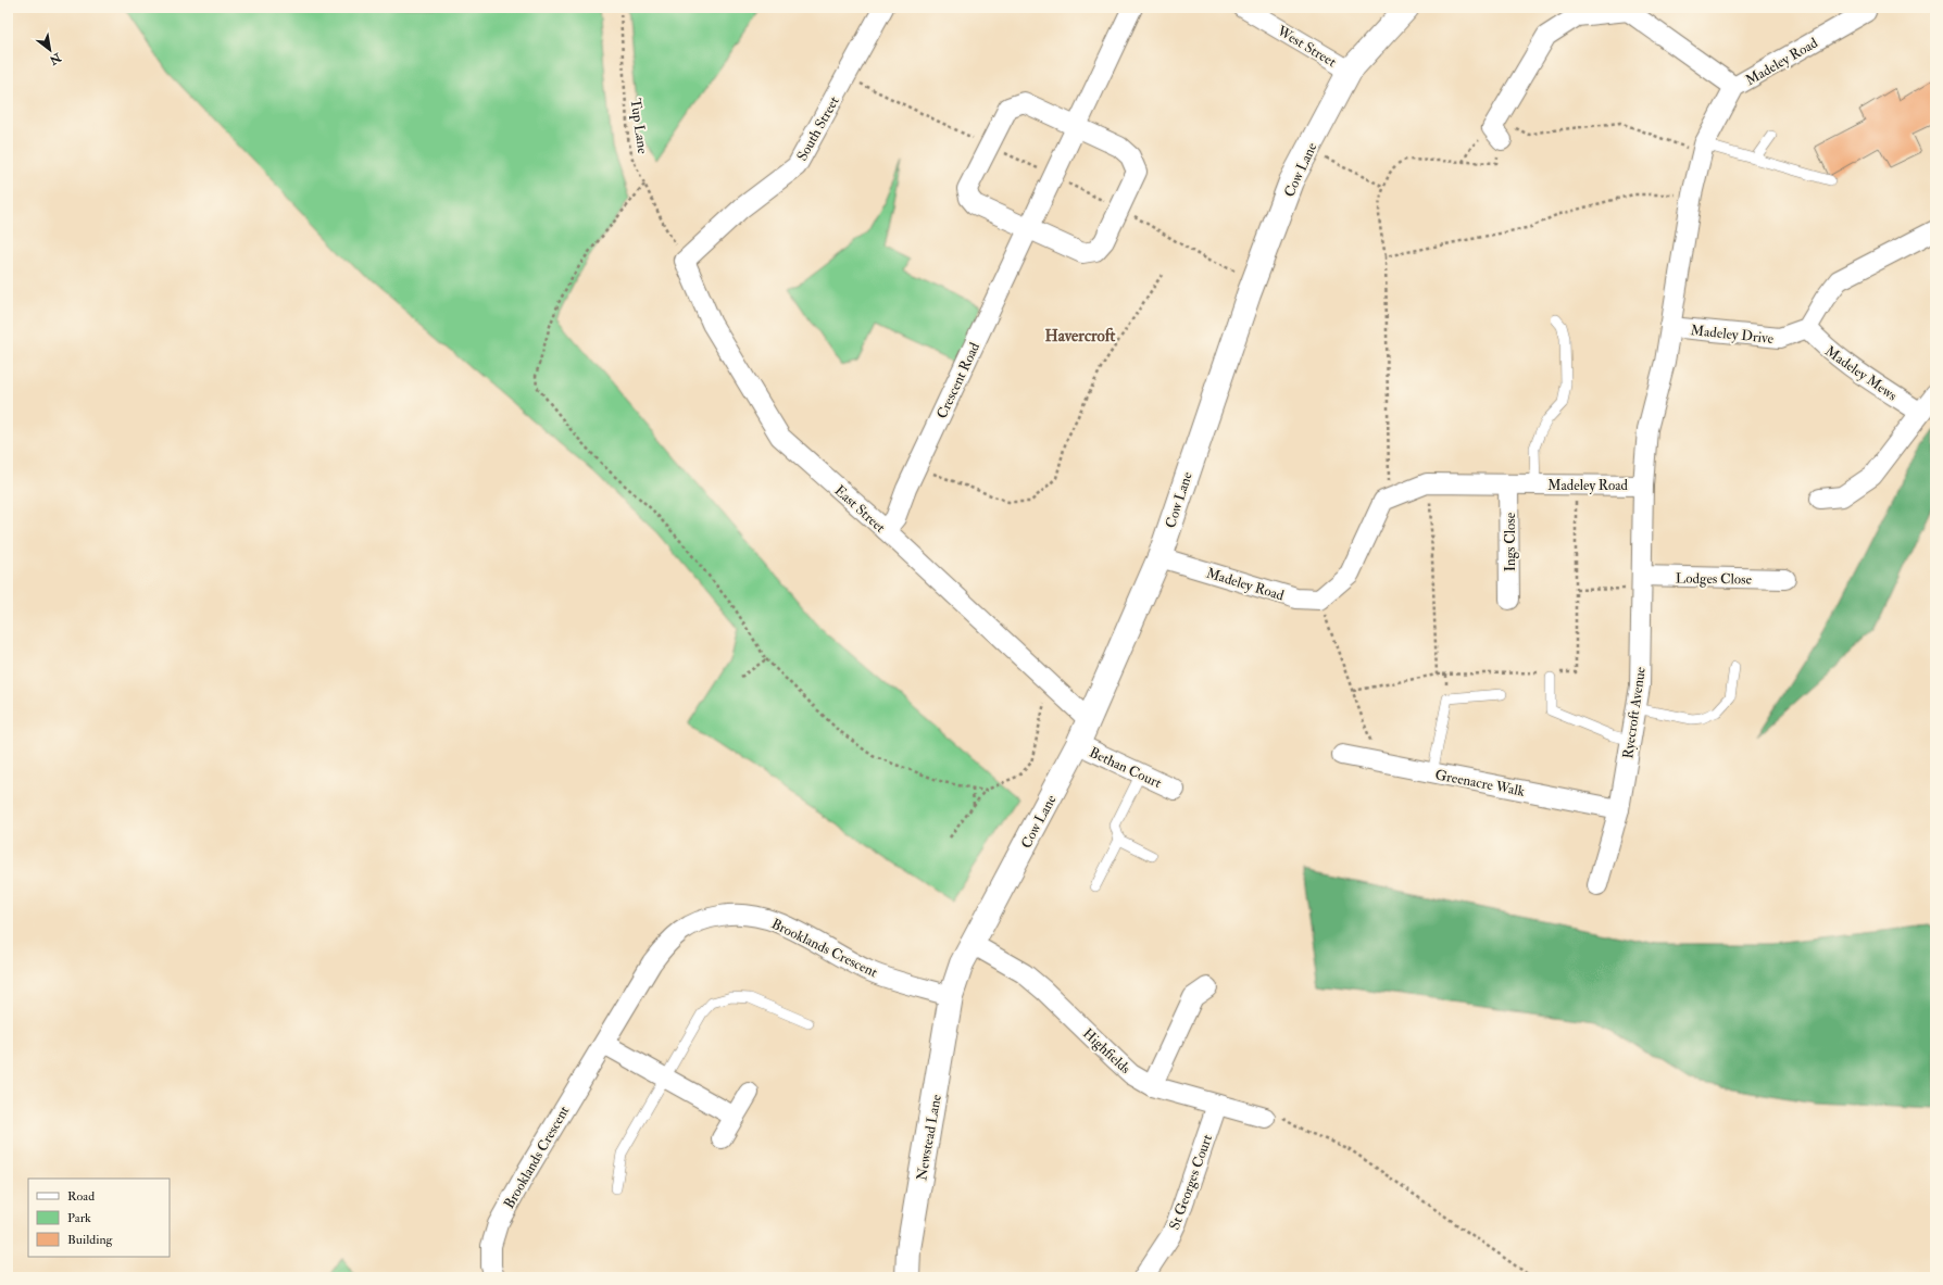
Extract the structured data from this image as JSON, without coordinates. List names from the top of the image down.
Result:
{
  "streets": {
    "main road": ["Cow Lane", "Newstead Lane"],
    "street": [
      "West Street",
      "Madeley Road",
      "South Street",
      "Madeley Drive",
      "Madeley Mews",
      "Crescent Road",
      "East Street",
      "Ings Close",
      "Lodges Close",
      "Ryecroft Avenue",
      "Bethan Court",
      "Greenacre Walk",
      "Brooklands Crescent",
      "Highfields",
      "St Georges Court"
    ],
    "path": ["Tup Lane"]
  },
  "crossings": [
    ["West Street", "Cow Lane"],
    ["Madeley Road", "Cow Lane"],
    ["Madeley Road", "Madeley Drive"],
    ["Madeley Road", "Ings Close"],
    ["Madeley Road", "Ryecroft Avenue"],
    ["Tup Lane", "South Street"],
    ["Tup Lane", "East Street"],
    ["South Street", "East Street"],
    ["Cow Lane", "East Street"],
    ["Cow Lane", "Bethan Court"],
    ["Cow Lane", "Brooklands Crescent"],
    ["Cow Lane", "Highfields"],
    ["Cow Lane", "Newstead Lane"],
    ["Madeley Drive", "Madeley Mews"],
    ["Crescent Road", "East Street"],
    ["Lodges Close", "Ryecroft Avenue"],
    ["Ryecroft Avenue", "Greenacre Walk"],
    ["Brooklands Crescent", "Newstead Lane"],
    ["Highfields", "St Georges Court"]
  ],
  "districts": ["Havercroft"],
  "legend": ["Road", "Park", "Building"],
  "north": "bottom right"
}
